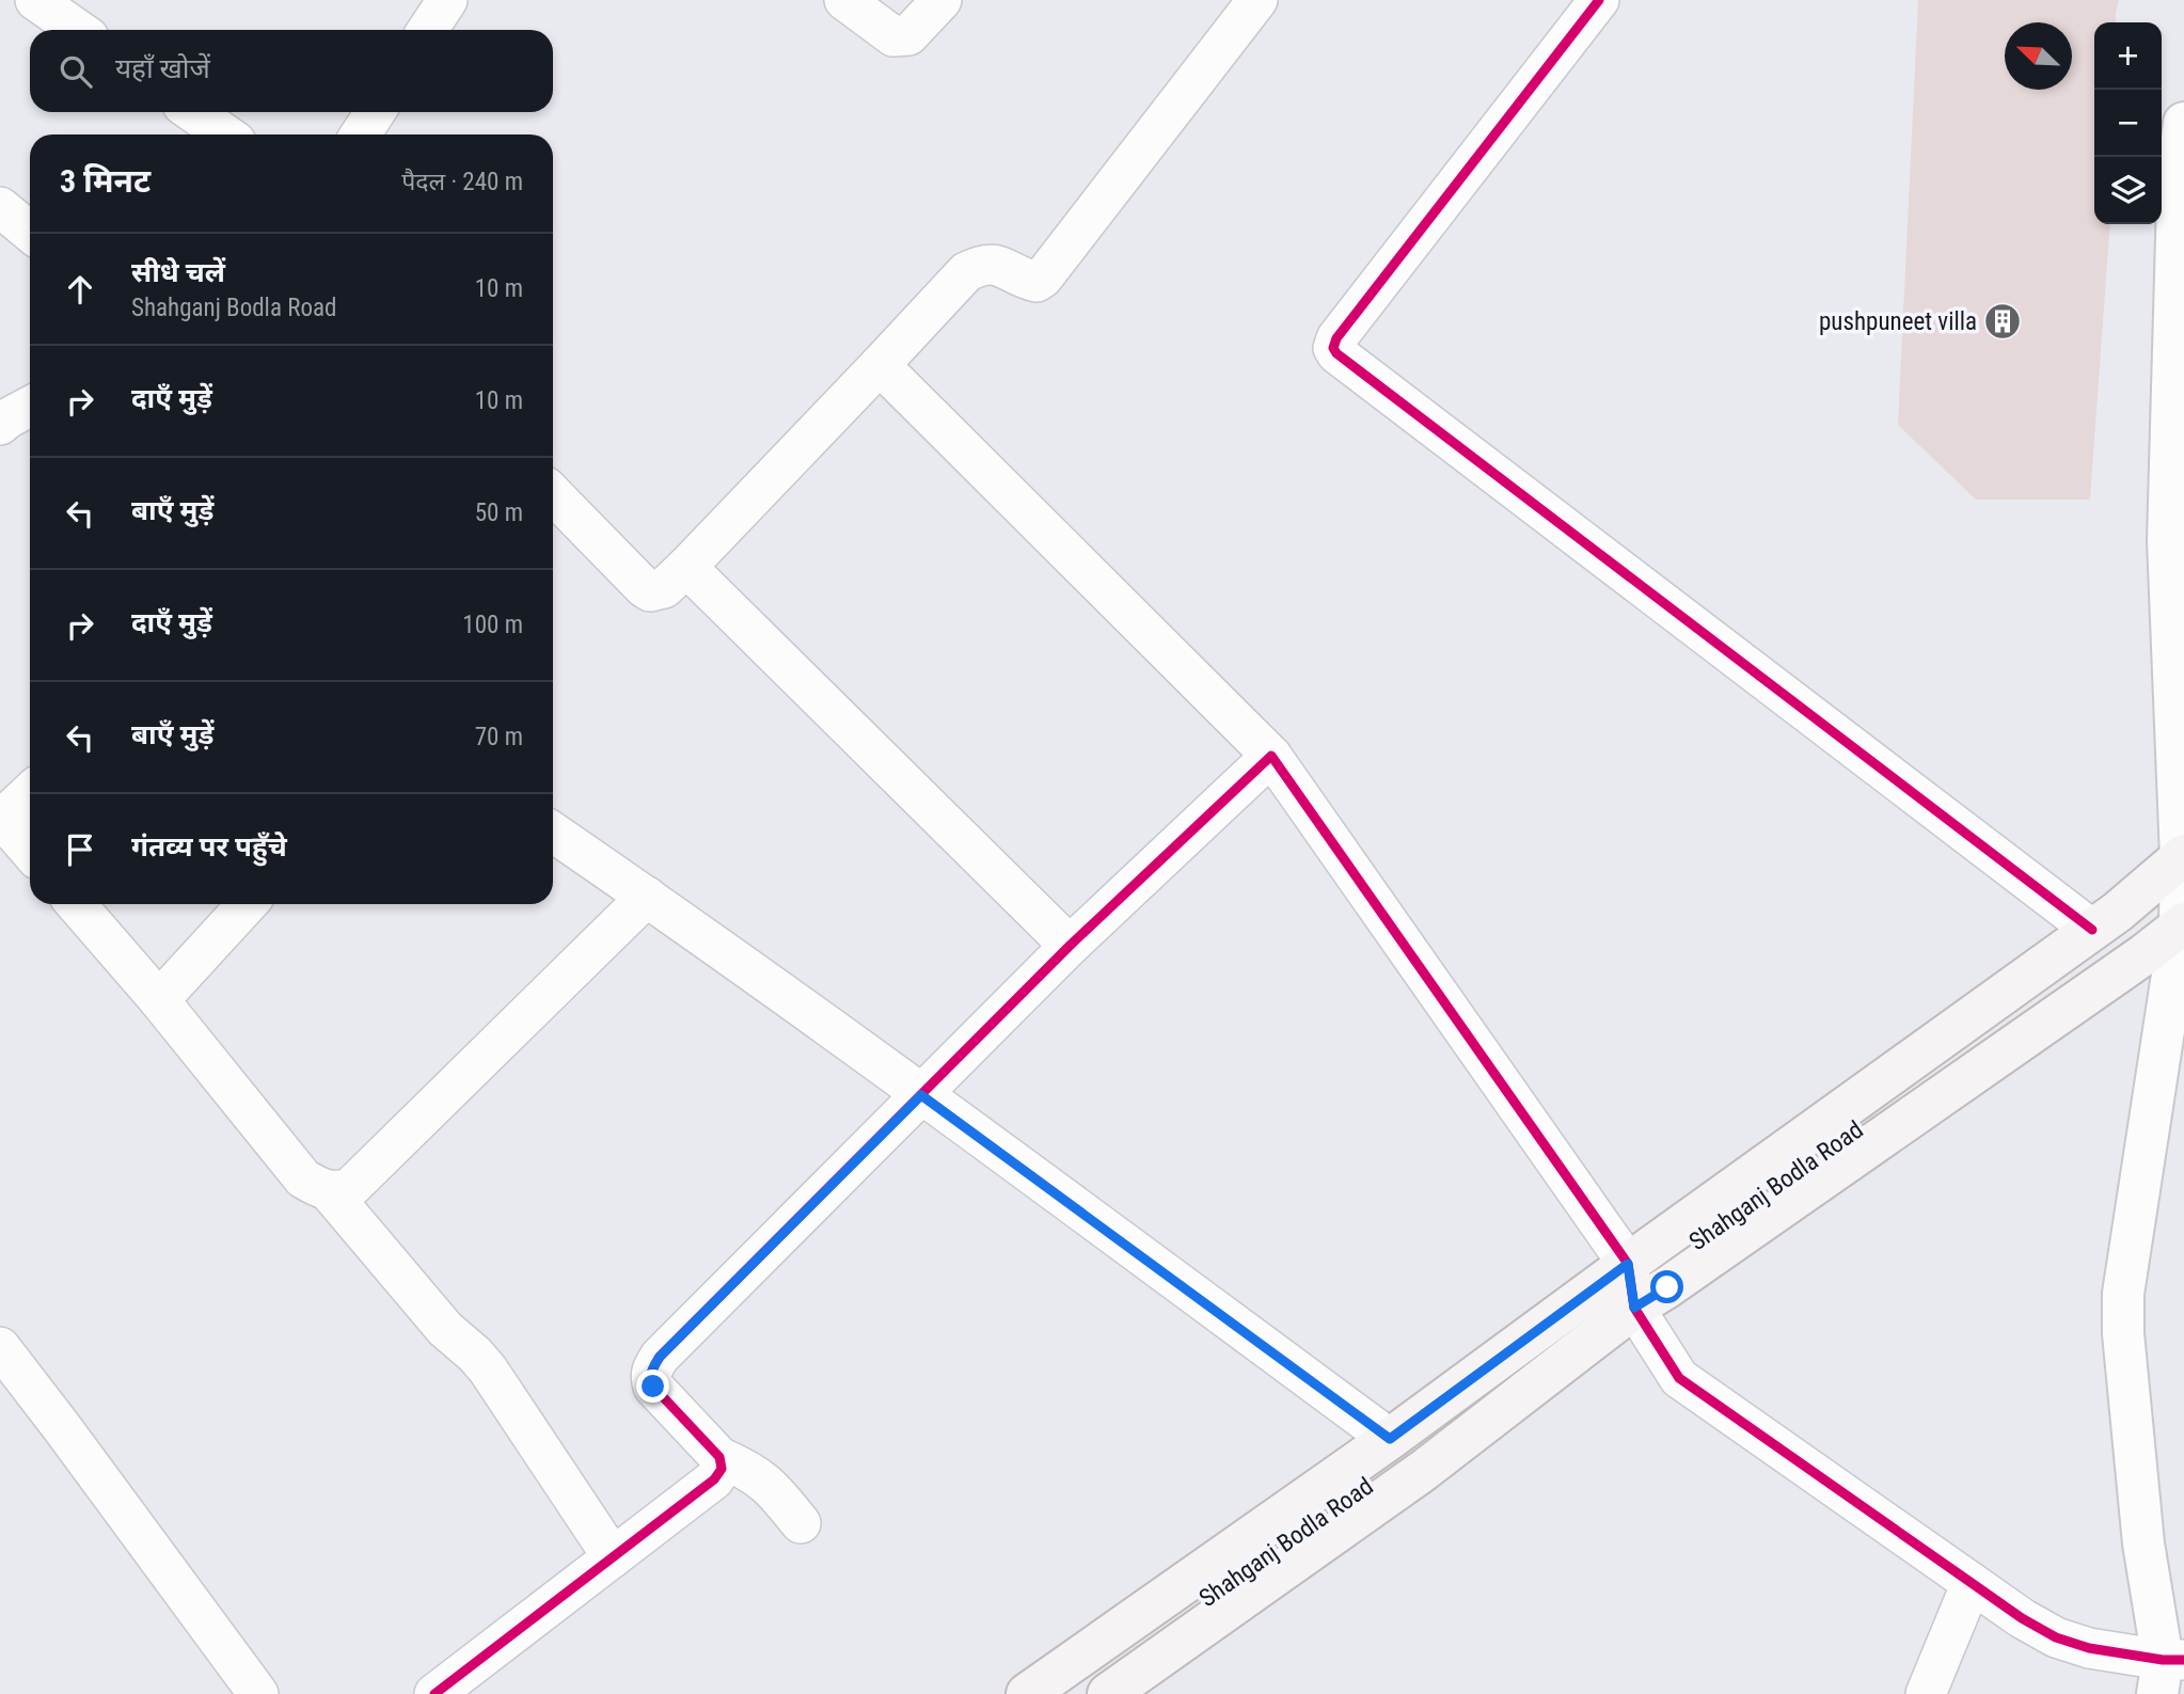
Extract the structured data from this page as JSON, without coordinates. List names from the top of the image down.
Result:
{
  "streets": {
    "main road": ["Shahganj Bodla Road"]
  },
  "places": {
    "building": ["pushpuneet villa"]
  },
  "north": "top left",
  "page": {
    "map_buttons": ["+", "−"],
    "search": "यहाँ खोजें",
    "heading": ["3 मिनट", "पैदल · 240 m"],
    "list": [
      ["सीधे चलें", "Shahganj Bodla Road", "10 m"],
      ["दाएँ मुड़ें", "10 m"],
      ["बाएँ मुड़ें", "50 m"],
      ["दाएँ मुड़ें", "100 m"],
      ["बाएँ मुड़ें", "70 m"],
      "गंतव्य पर पहुँचे"
    ]
  }
}
